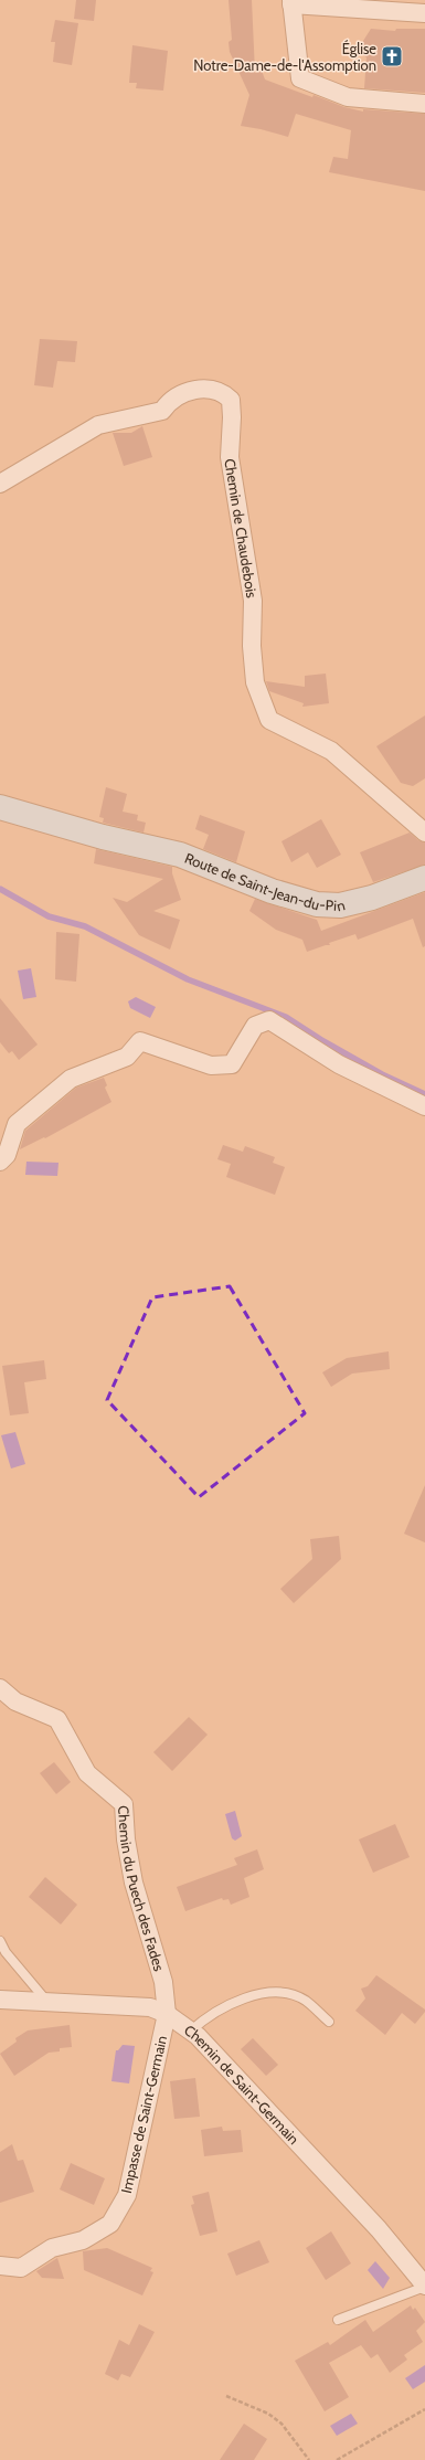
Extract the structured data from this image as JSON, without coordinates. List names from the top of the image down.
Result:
{
  "streets": {
    "main road": ["Route de Saint-Jean-du-Pin"],
    "street": [
      "Chemin de Chaudebois",
      "Chemin du Puech des Fades",
      "Chemin de Saint-Germain",
      "Impasse de Saint-Germain"
    ]
  },
  "crossings": [
    ["Chemin du Puech des Fades", "Chemin de Saint-Germain"],
    ["Chemin du Puech des Fades", "Impasse de Saint-Germain"],
    ["Chemin de Saint-Germain", "Impasse de Saint-Germain"]
  ],
  "places": {
    "church": ["Église Notre-Dame-de-l'Assomption"]
  }
}
